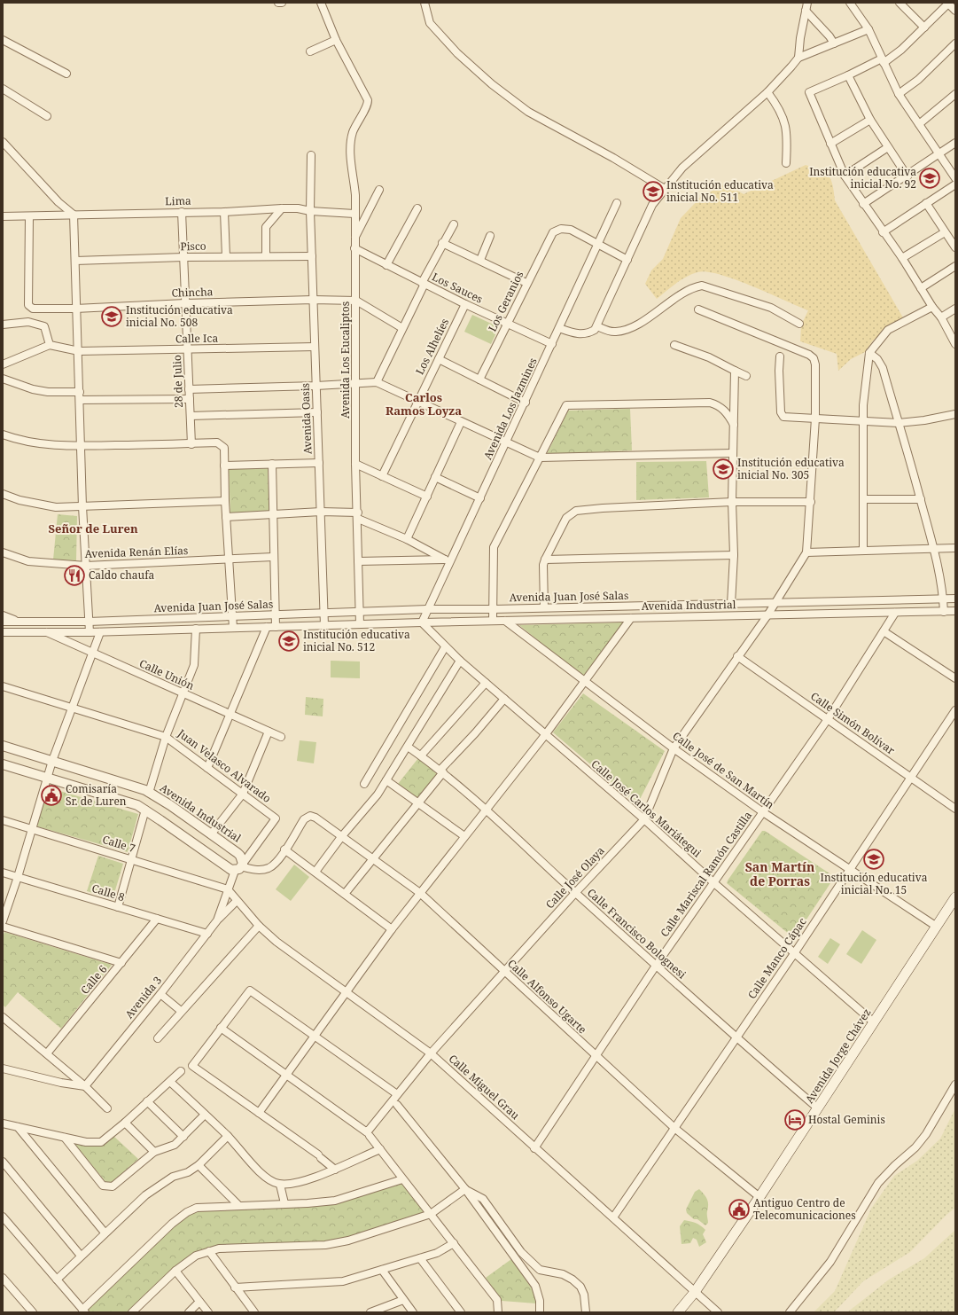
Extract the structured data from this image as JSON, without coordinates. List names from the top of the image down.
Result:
{
  "streets": {
    "main road": ["Avenida Jorge Chávez"],
    "street": [
      "Lima",
      "Pisco",
      "Los Sauces",
      "Chincha",
      "Los Geranios",
      "Calle Ica",
      "Los Alhelíes",
      "Avenida Los Eucaliptos",
      "28 de Julio",
      "Avenida Los Jazmines",
      "Avenida Oasis",
      "Avenida Renán Elías",
      "Avenida Juan José Salas",
      "Avenida Industrial",
      "Calle Unión",
      "Calle Simón Bolívar",
      "Juan Velasco Alvarado",
      "Calle José de San Martín",
      "Calle José Carlos Mariátegui",
      "Calle 7",
      "Calle Mariscal Ramón Castilla",
      "Calle José Olaya",
      "Calle 8",
      "Calle Francisco Bolognesi",
      "Calle Manco Cápac",
      "Calle 6",
      "Calle Alfonso Ugarte",
      "Avenida 3",
      "Calle Miguel Grau"
    ]
  },
  "crossings": [
    ["Lima", "Chincha"],
    ["Lima", "Avenida Los Eucaliptos"],
    ["Lima", "28 de Julio"],
    ["Lima", "Avenida Oasis"],
    ["Pisco", "28 de Julio"],
    ["Pisco", "Avenida Oasis"],
    ["Los Sauces", "Los Geranios"],
    ["Los Sauces", "Los Alhelíes"],
    ["Los Sauces", "Avenida Los Eucaliptos"],
    ["Los Sauces", "Avenida Los Jazmines"],
    ["Chincha", "Avenida Los Eucaliptos"],
    ["Chincha", "28 de Julio"],
    ["Chincha", "Avenida Oasis"],
    ["Los Geranios", "Avenida Los Jazmines"],
    ["Calle Ica", "28 de Julio"],
    ["Calle Ica", "Avenida Oasis"],
    ["Avenida Los Eucaliptos", "Avenida Juan José Salas"],
    ["Avenida Los Jazmines", "Avenida Juan José Salas"],
    ["Avenida Los Jazmines", "Avenida Industrial"],
    ["Avenida Los Jazmines", "Calle José Carlos Mariátegui"],
    ["Avenida Oasis", "Avenida Juan José Salas"],
    ["Avenida Juan José Salas", "Avenida Industrial"],
    ["Avenida Juan José Salas", "Calle Unión"],
    ["Avenida Juan José Salas", "Calle José Carlos Mariátegui"],
    ["Avenida Juan José Salas", "Calle José Olaya"],
    ["Avenida Industrial", "Juan Velasco Alvarado"],
    ["Avenida Industrial", "Calle José de San Martín"],
    ["Avenida Industrial", "Calle José Carlos Mariátegui"],
    ["Avenida Industrial", "Calle Mariscal Ramón Castilla"],
    ["Avenida Industrial", "Calle José Olaya"],
    ["Avenida Industrial", "Avenida 3"],
    ["Calle Simón Bolívar", "Calle Mariscal Ramón Castilla"],
    ["Calle Simón Bolívar", "Calle José Olaya"],
    ["Calle Simón Bolívar", "Calle Manco Cápac"],
    ["Juan Velasco Alvarado", "Avenida 3"],
    ["Calle José de San Martín", "Calle Mariscal Ramón Castilla"],
    ["Calle José de San Martín", "Calle José Olaya"],
    ["Calle José de San Martín", "Calle Manco Cápac"],
    ["Calle José de San Martín", "Avenida Jorge Chávez"],
    ["Calle José Carlos Mariátegui", "Calle Mariscal Ramón Castilla"],
    ["Calle José Carlos Mariátegui", "Calle José Olaya"],
    ["Calle José Carlos Mariátegui", "Calle Manco Cápac"],
    ["Calle José Carlos Mariátegui", "Avenida Jorge Chávez"],
    ["Calle 7", "Avenida 3"],
    ["Calle 7", "Calle Miguel Grau"],
    ["Calle Mariscal Ramón Castilla", "Calle Francisco Bolognesi"],
    ["Calle Mariscal Ramón Castilla", "Calle Alfonso Ugarte"],
    ["Calle Mariscal Ramón Castilla", "Calle Miguel Grau"],
    ["Calle José Olaya", "Calle Francisco Bolognesi"],
    ["Calle José Olaya", "Calle Alfonso Ugarte"],
    ["Calle José Olaya", "Calle Miguel Grau"],
    ["Calle 8", "Calle 6"],
    ["Calle 8", "Avenida 3"],
    ["Calle Francisco Bolognesi", "Calle Manco Cápac"],
    ["Calle Francisco Bolognesi", "Avenida Jorge Chávez"],
    ["Calle Manco Cápac", "Calle Alfonso Ugarte"],
    ["Calle Manco Cápac", "Calle Miguel Grau"],
    ["Calle Alfonso Ugarte", "Avenida Jorge Chávez"],
    ["Avenida 3", "Calle Miguel Grau"],
    ["Avenida Jorge Chávez", "Calle Miguel Grau"]
  ],
  "districts": ["Carlos Ramos Loyza", "Señor de Luren", "San Martín de Porras"],
  "places": {
    "school or university": [
      "Institución educativa inicial No. 92",
      "Institución educativa inicial No. 511",
      "Institución educativa inicial No. 508",
      "Institución educativa inicial No. 305",
      "Institución educativa inicial No. 512",
      "Institución educativa inicial No. 15"
    ],
    "restaurant": ["Caldo chaufa"],
    "public building": ["Comisaría Sr. de Luren", "Antiguo Centro de Telecomunicaciones"],
    "hotel": ["Hostal Geminis"]
  }
}
